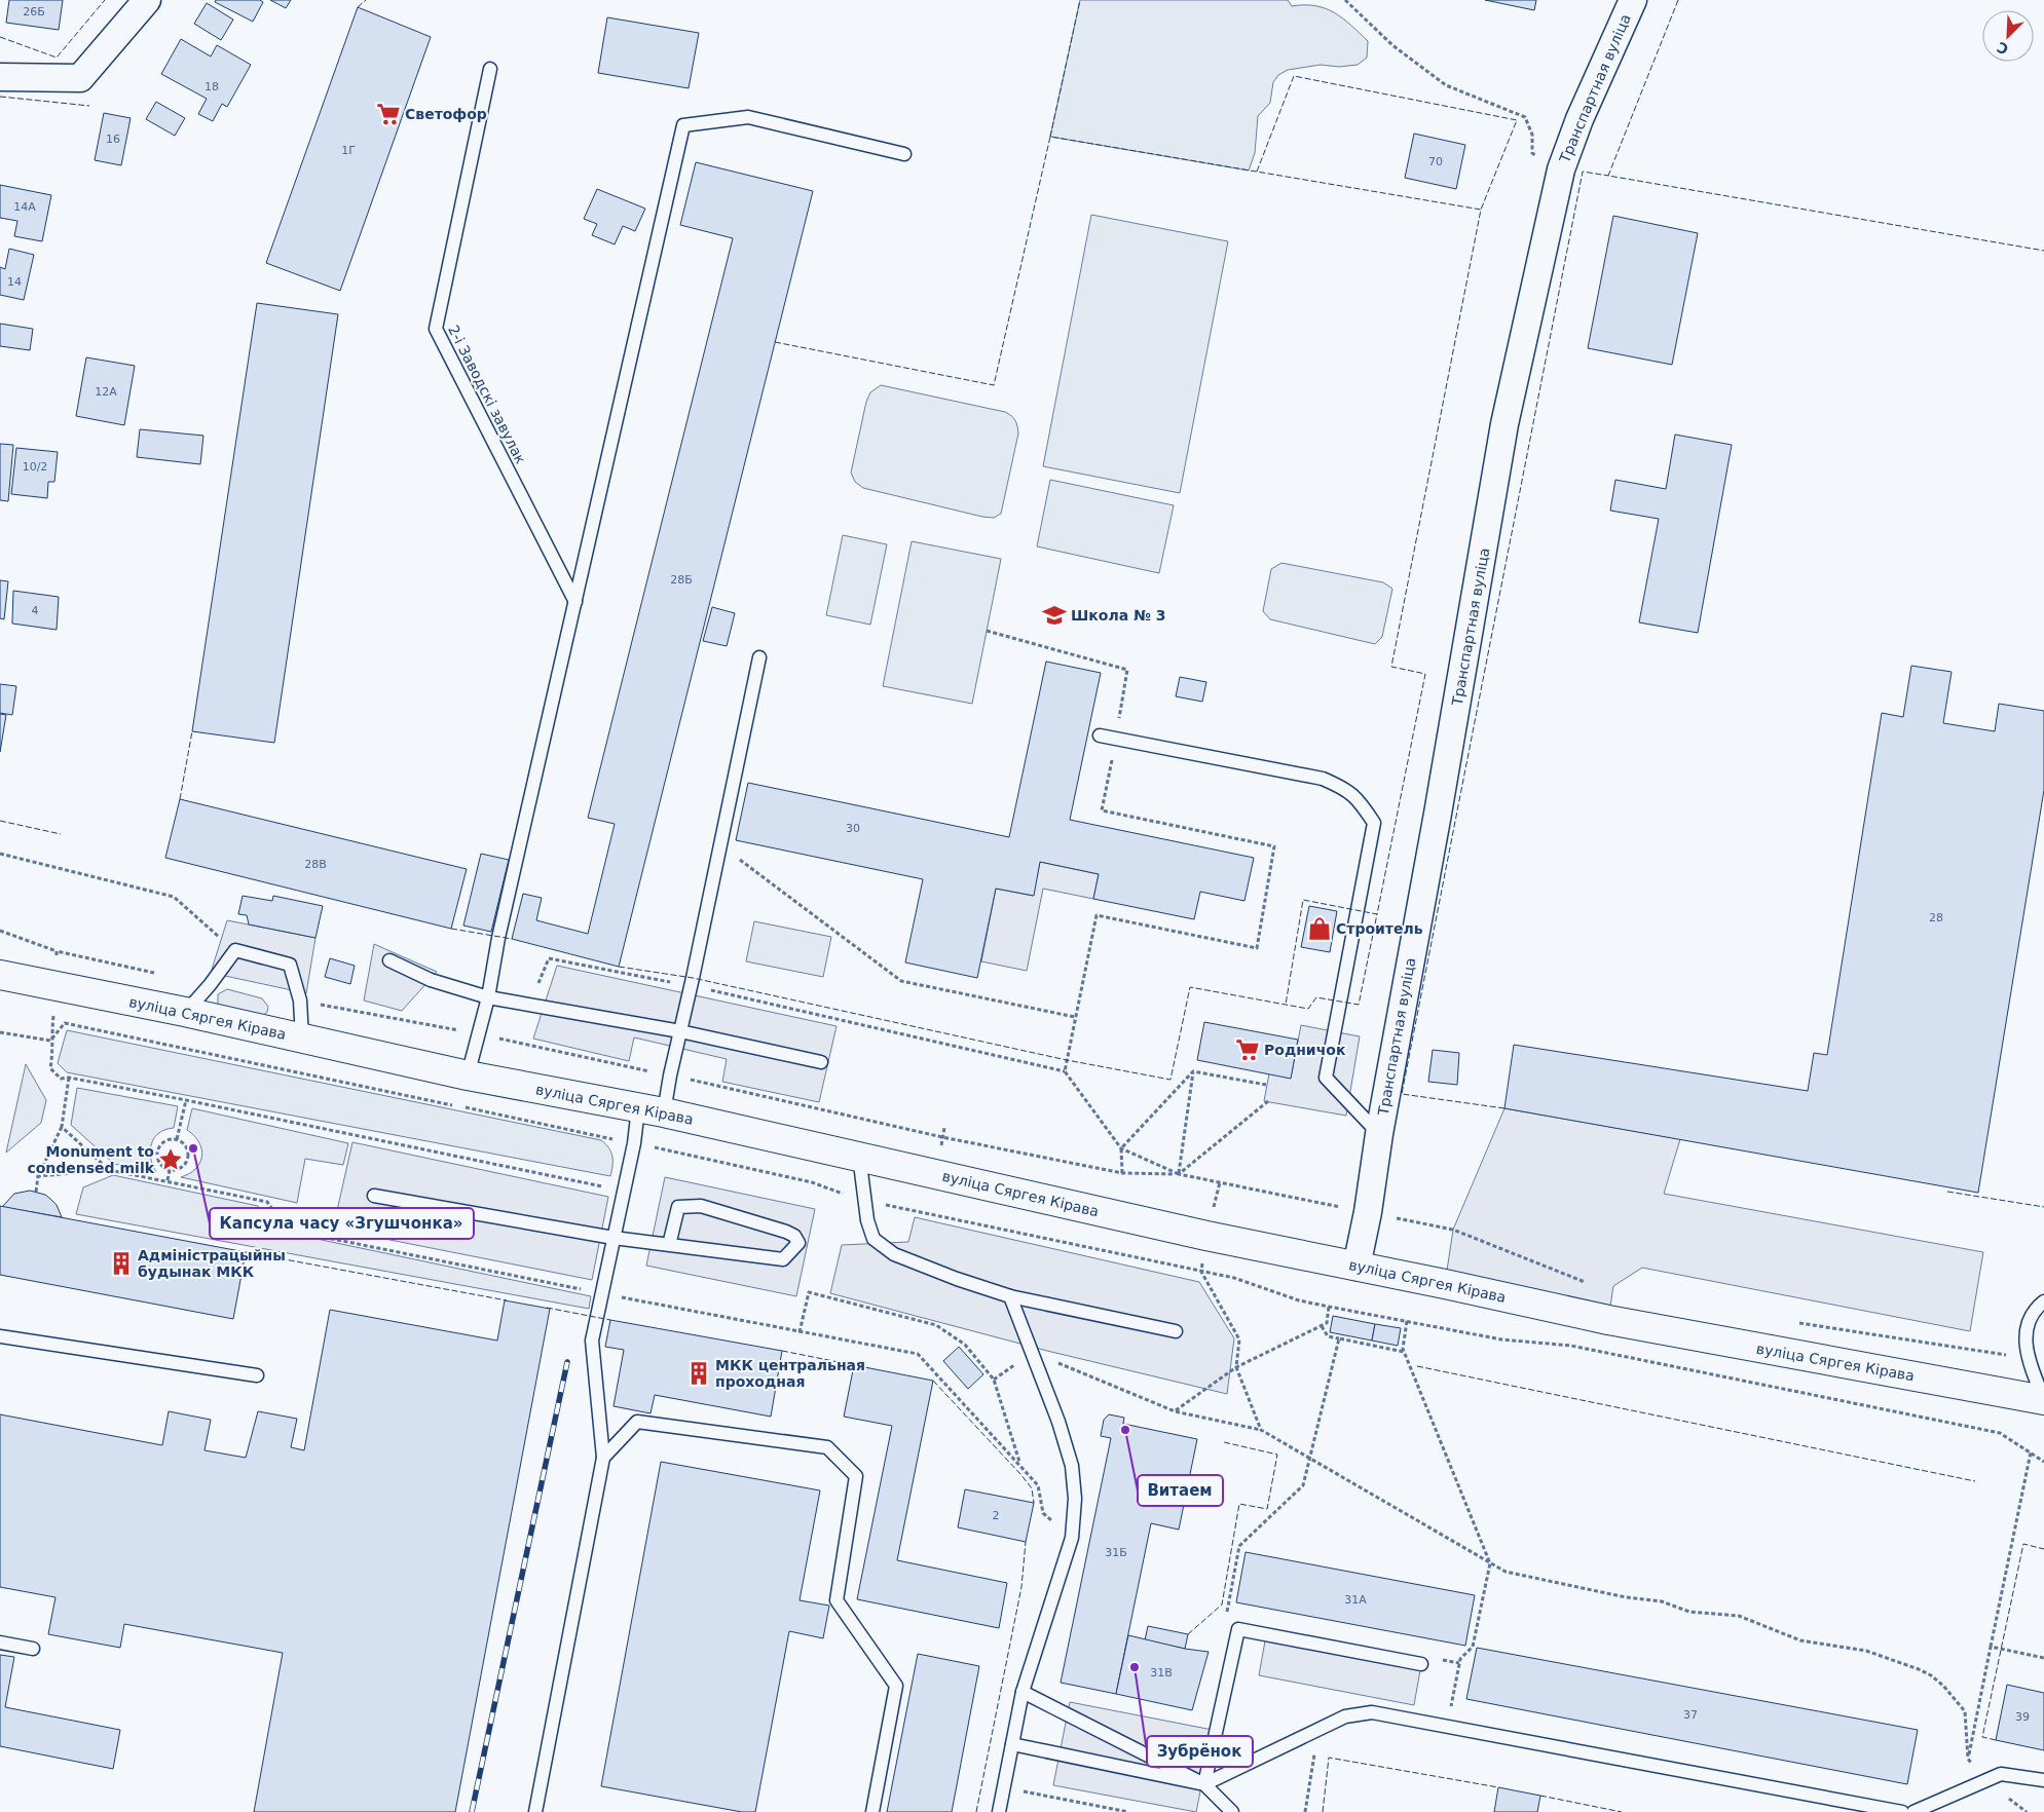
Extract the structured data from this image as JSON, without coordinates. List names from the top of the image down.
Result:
{
  "streets": {
    "main road": ["вуліца Сяргея Кірава"],
    "street": ["Транспартная вуліца"],
    "lane": ["2-і Заводскі завулак"]
  },
  "crossings": [
    ["Транспартная вуліца", "вуліца Сяргея Кірава"]
  ],
  "places": {
    "supermarket": ["Светофор", "Родничок"],
    "school or university": ["Школа № 3"],
    "shop": ["Строитель"],
    "other": ["Капсула часу «Згушчонка»", "Витаем", "Зубрёнок"],
    "place": ["Monument to condensed milk"],
    "building": ["Адміністрацыйны будынак МКК", "МКК центральная проходная"]
  },
  "house_numbers": [
    "26Б",
    "18",
    "16",
    "1Г",
    "70",
    "14А",
    "14",
    "12А",
    "10/2",
    "28Б",
    "4",
    "30",
    "28В",
    "28",
    "2",
    "31Б",
    "31А",
    "31В",
    "37",
    "39"
  ],
  "north": "bottom left"
}
